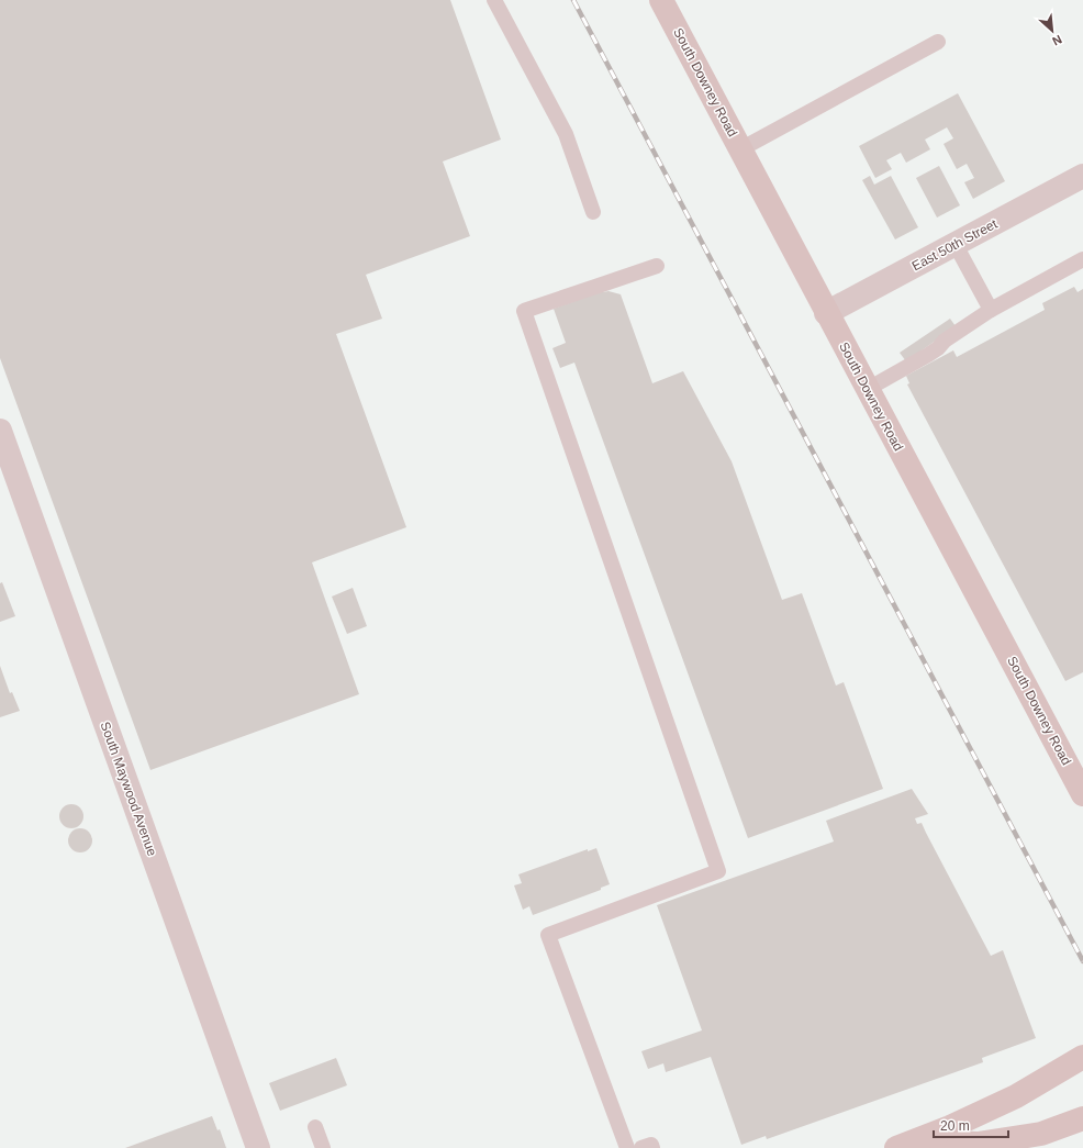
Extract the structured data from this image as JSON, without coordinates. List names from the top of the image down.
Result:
{
  "streets": {
    "main road": ["South Downey Road"],
    "street": ["East 50th Street", "South Maywood Avenue"]
  },
  "crossings": [
    ["South Downey Road", "East 50th Street"]
  ],
  "scale_bar": "20 m",
  "north": "bottom right"
}
